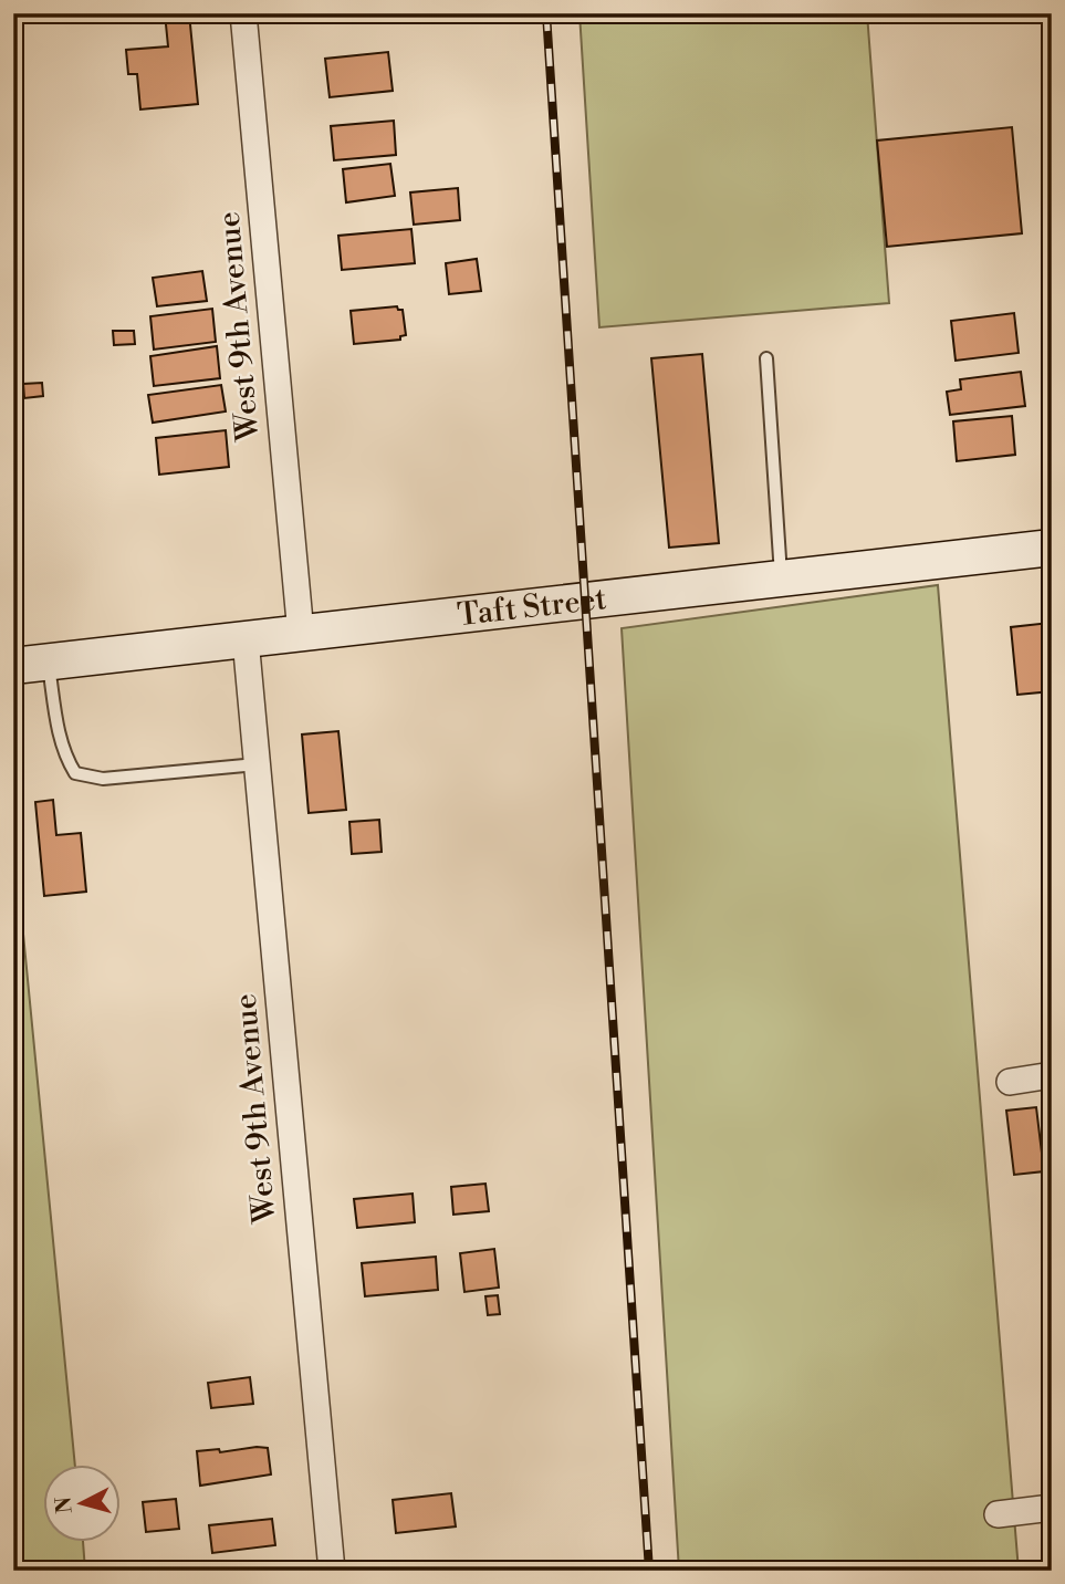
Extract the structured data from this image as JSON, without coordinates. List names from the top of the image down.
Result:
{
  "streets": {
    "street": ["West 9th Avenue", "Taft Street"]
  },
  "crossings": [
    ["West 9th Avenue", "Taft Street"]
  ],
  "north": "left"
}
